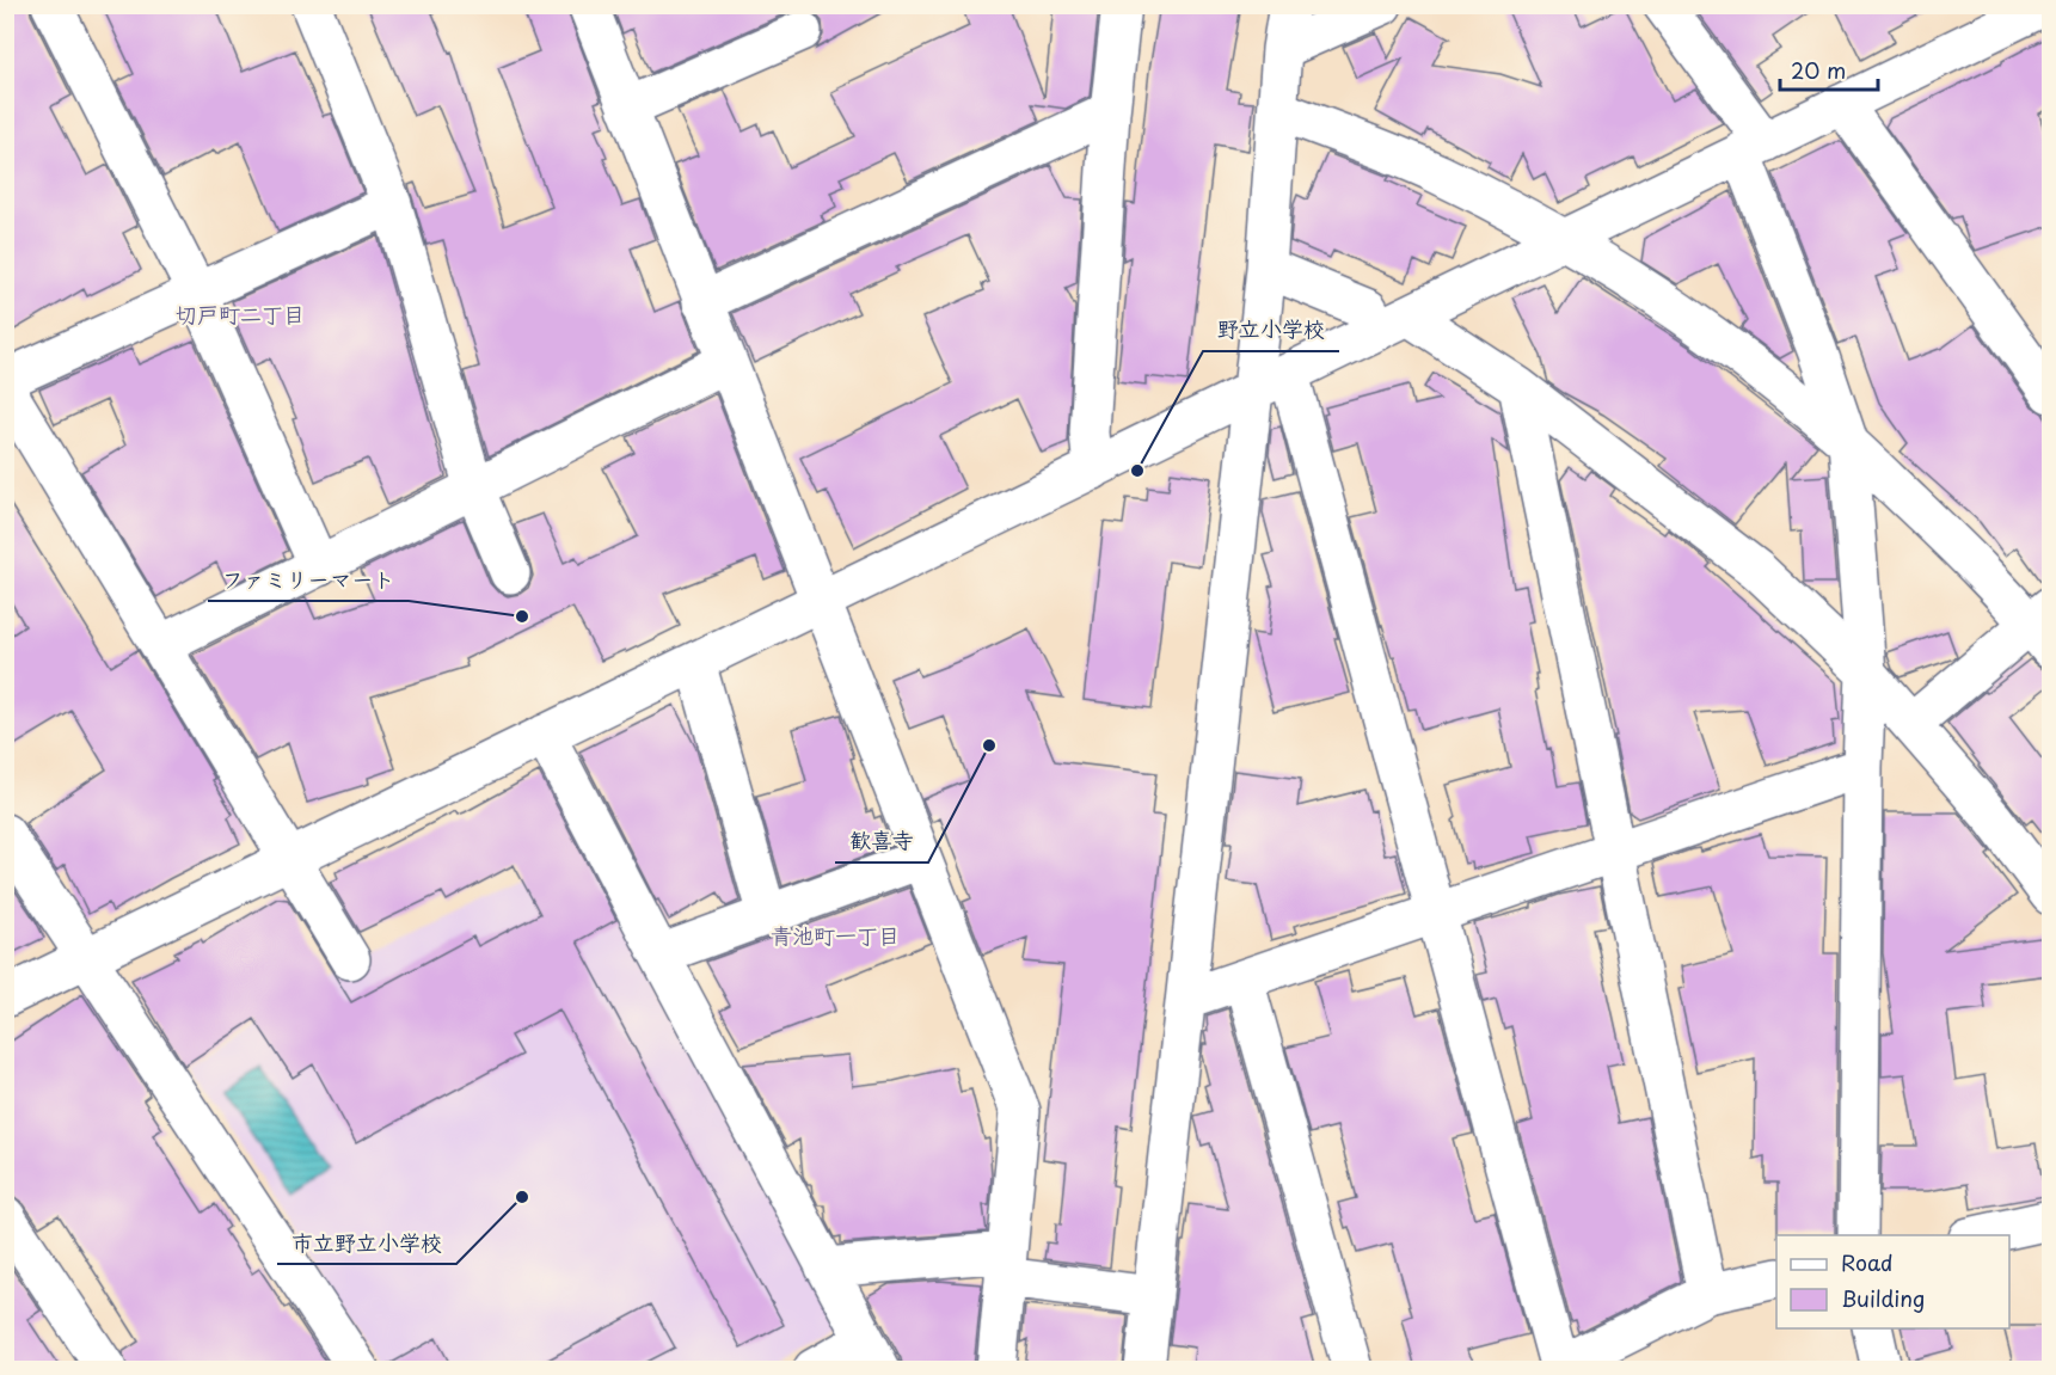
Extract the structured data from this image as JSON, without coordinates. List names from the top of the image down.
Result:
{
  "districts": ["切戸町二丁目", "青池町一丁目"],
  "places": [
    "野立小学校",
    "ファミリーマート",
    "歓喜寺",
    "市立野立小学校"
  ],
  "legend": ["Road", "Building"],
  "scale_bar": "20 m"
}
